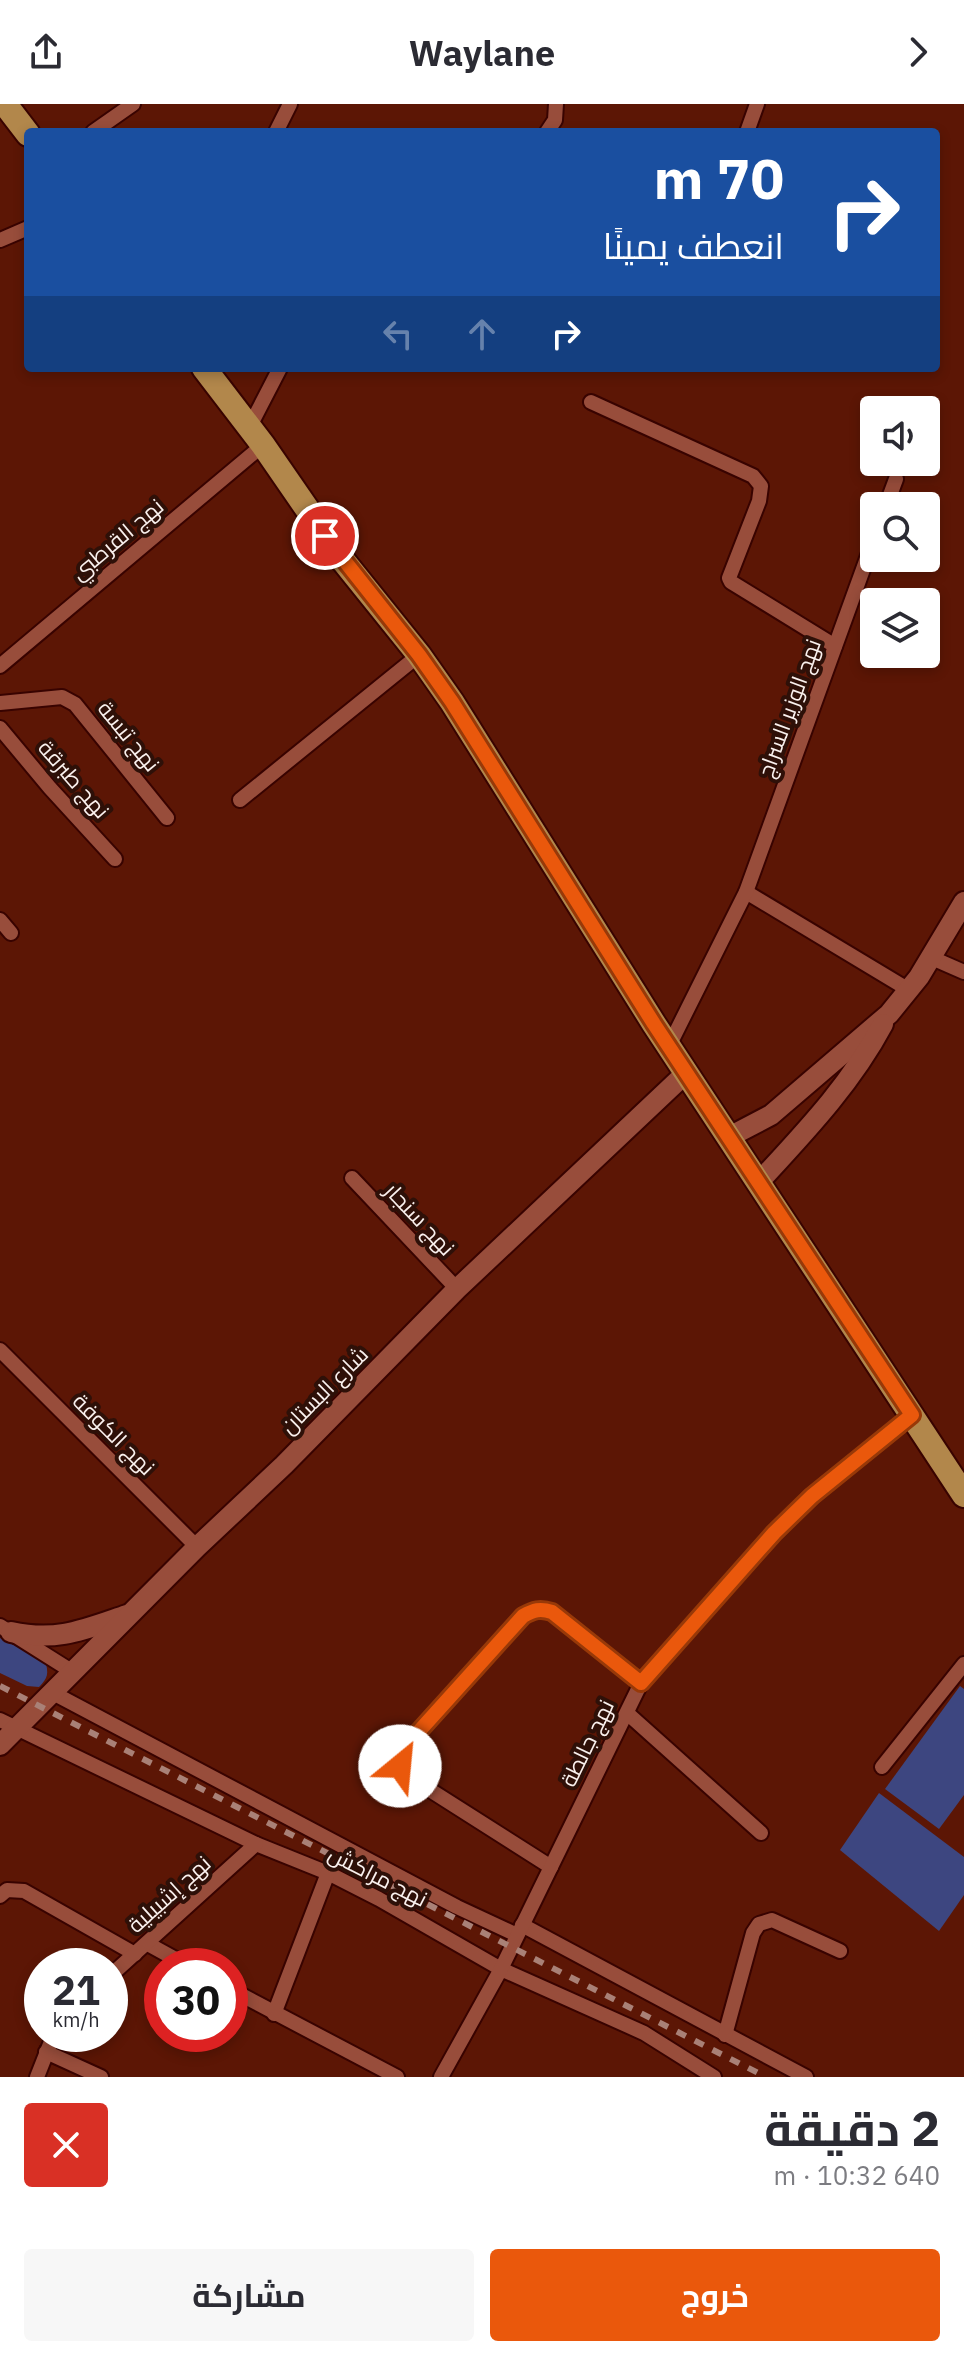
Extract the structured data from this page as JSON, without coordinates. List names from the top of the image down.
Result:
{
  "streets": {
    "main road": ["شارع البستان"],
    "street": [
      "نهج القرطبي",
      "نهج الوزير السراج",
      "نهج تبسة",
      "نهج طبرقة",
      "نهج سنجار",
      "نهج الكوفة",
      "نهج جالطة",
      "نهج مراكش",
      "نهج إشبيلية"
    ]
  },
  "crossings": [
    ["نهج سنجار", "شارع البستان"],
    ["شارع البستان", "نهج الكوفة"],
    ["شارع البستان", "نهج مراكش"],
    ["نهج جالطة", "نهج مراكش"],
    ["نهج مراكش", "نهج إشبيلية"]
  ],
  "page": {
    "header": "Waylane",
    "turn": ["70 m", "انعطف يمينًا"],
    "speed": "21 km/h",
    "limit": "30",
    "heading": ["2 دقيقة", "640 m · 10:32"],
    "buttons": ["خروج", "مشاركة"]
  }
}
